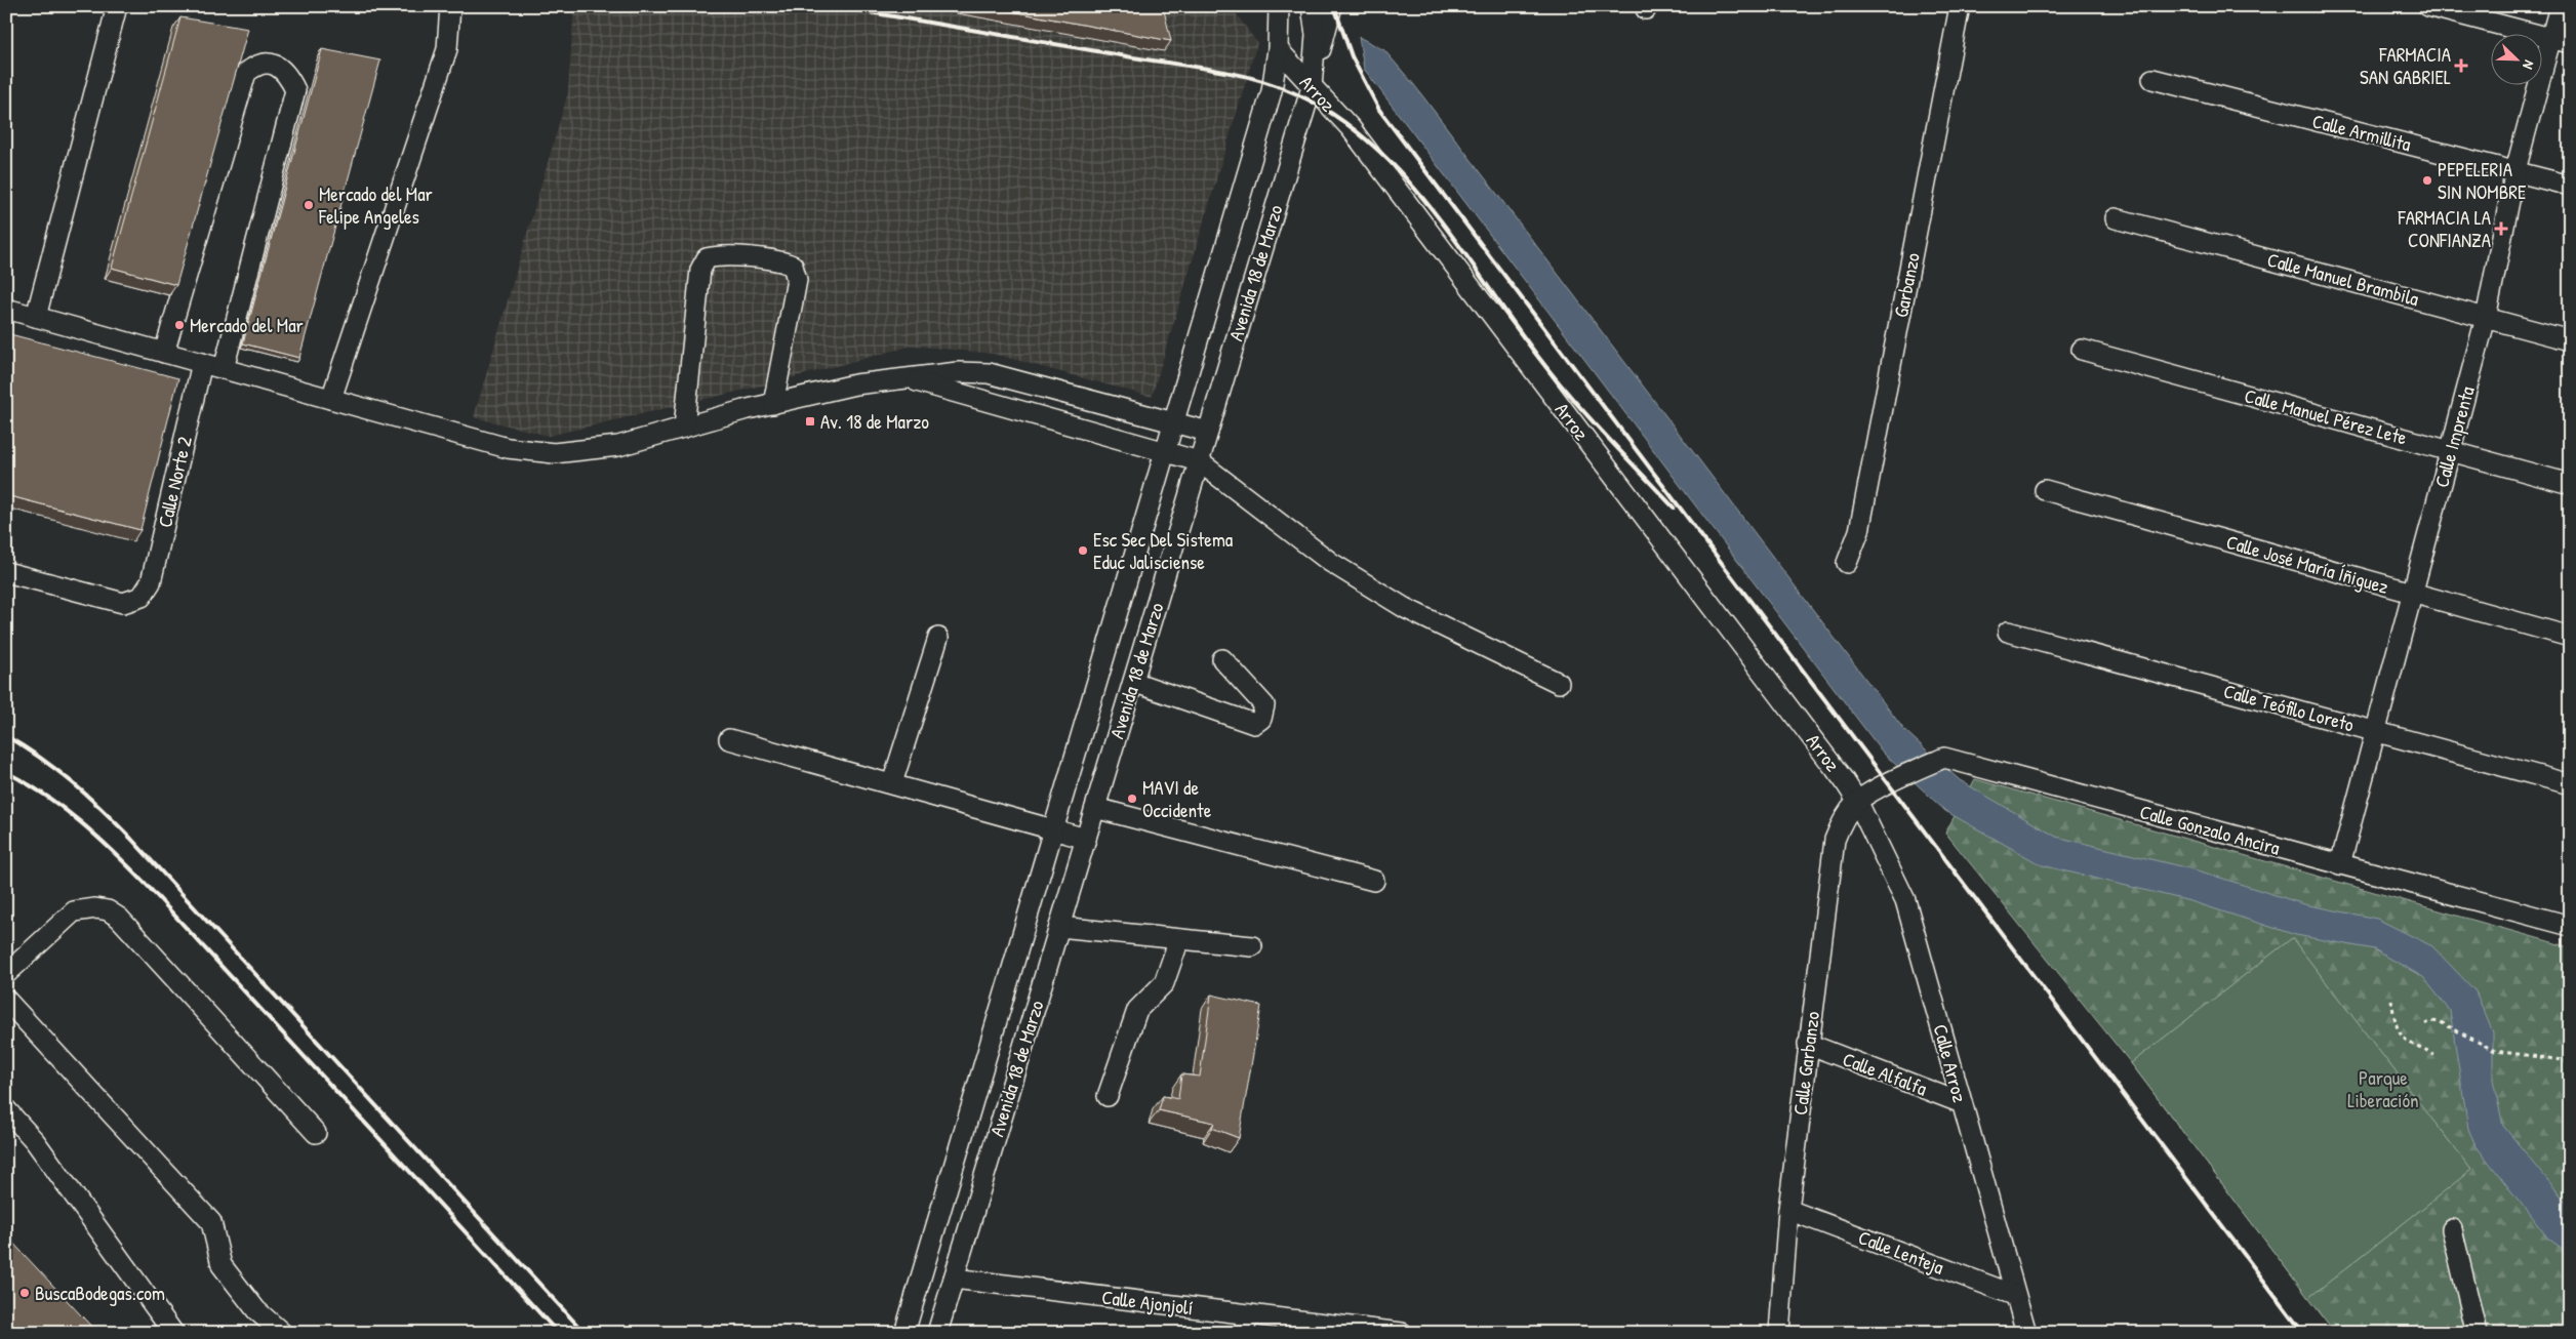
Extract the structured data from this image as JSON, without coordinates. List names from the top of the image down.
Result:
{
  "streets": {
    "street": [
      "Arroz",
      "Calle Armillita",
      "Avenida 18 de Marzo",
      "Calle Manuel Brambila",
      "Garbanzo",
      "Calle Manuel Pérez Lete",
      "Calle Imprenta",
      "Calle Norte 2",
      "Calle José María Íñiguez",
      "Calle Teófilo Loreto",
      "Calle Gonzalo Ancira",
      "Calle Garbanzo",
      "Calle Arroz",
      "Calle Alfalfa",
      "Calle Lenteja",
      "Calle Ajonjolí"
    ]
  },
  "crossings": [
    ["Arroz", "Avenida 18 de Marzo"],
    ["Arroz", "Calle Gonzalo Ancira"],
    ["Arroz", "Calle Garbanzo"],
    ["Arroz", "Calle Arroz"],
    ["Calle Armillita", "Calle Imprenta"],
    ["Avenida 18 de Marzo", "Calle Ajonjolí"],
    ["Calle Manuel Brambila", "Calle Imprenta"],
    ["Calle Manuel Pérez Lete", "Calle Imprenta"],
    ["Calle Imprenta", "Calle José María Íñiguez"],
    ["Calle Imprenta", "Calle Teófilo Loreto"],
    ["Calle Imprenta", "Calle Gonzalo Ancira"],
    ["Calle Gonzalo Ancira", "Calle Garbanzo"],
    ["Calle Gonzalo Ancira", "Calle Arroz"],
    ["Calle Garbanzo", "Calle Arroz"],
    ["Calle Garbanzo", "Calle Alfalfa"],
    ["Calle Garbanzo", "Calle Lenteja"],
    ["Calle Arroz", "Calle Alfalfa"],
    ["Calle Arroz", "Calle Lenteja"]
  ],
  "parks": ["Parque Liberación"],
  "places": {
    "health": ["FARMACIA SAN GABRIEL", "FARMACIA LA CONFIANZA"],
    "other": [
      "PEPELERIA SIN NOMBRE",
      "Mercado del Mar Felipe Angeles",
      "Mercado del Mar",
      "Esc Sec Del Sistema Educ Jalisciense",
      "MAVI de Occidente",
      "BuscaBodegas.com"
    ],
    "transit": ["Av. 18 de Marzo"]
  },
  "north": "bottom right"
}
